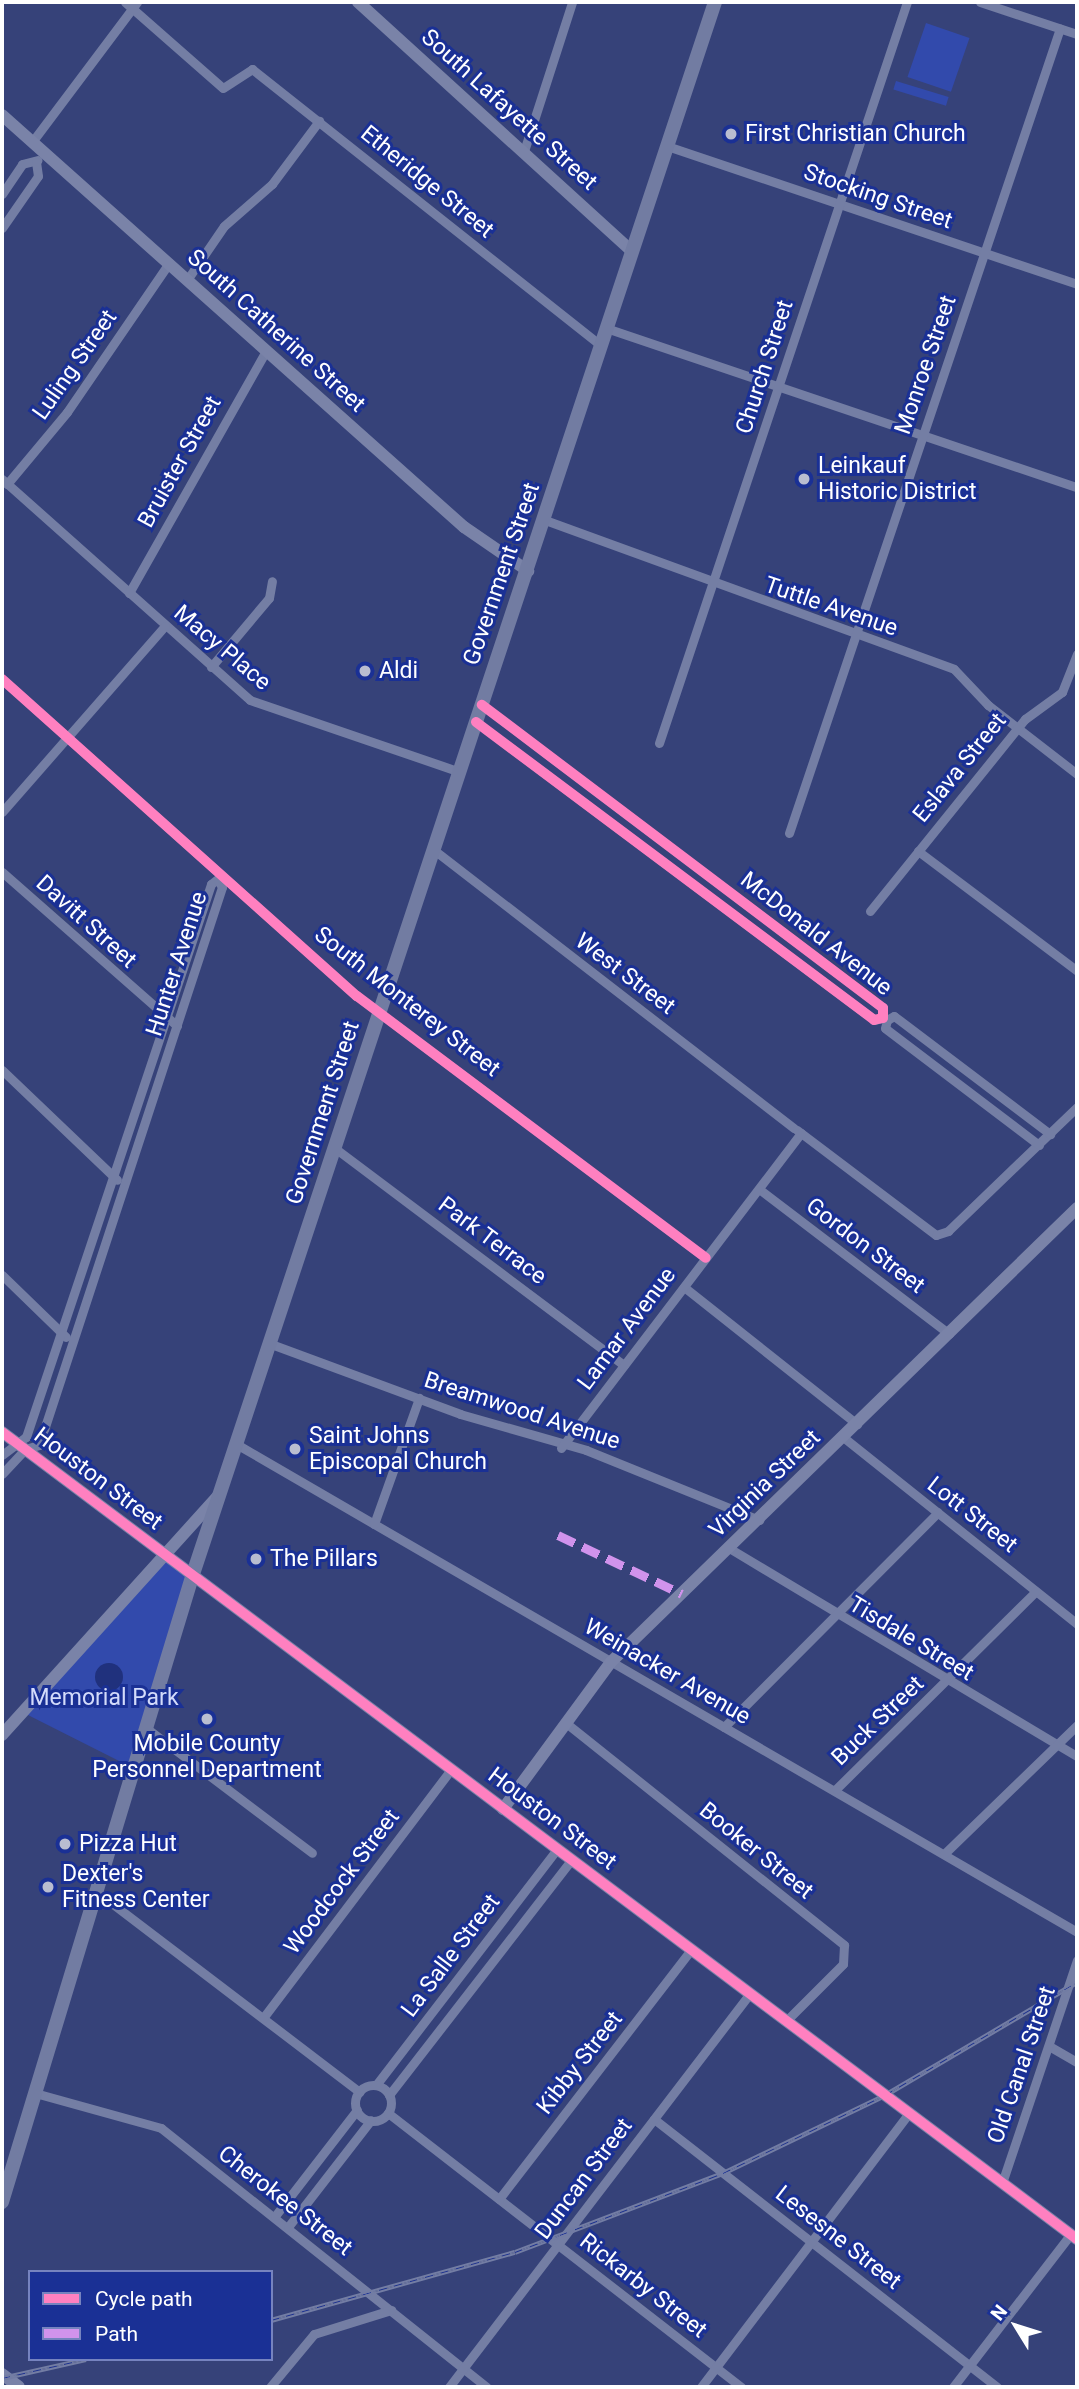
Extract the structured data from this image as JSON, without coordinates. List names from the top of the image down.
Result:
{
  "streets": {
    "main road": ["Government Street"],
    "street": [
      "South Lafayette Street",
      "Etheridge Street",
      "Stocking Street",
      "South Catherine Street",
      "Luling Street",
      "Monroe Street",
      "Church Street",
      "Bruister Street",
      "Tuttle Avenue",
      "Macy Place",
      "Eslava Street",
      "Davitt Street",
      "McDonald Avenue",
      "Hunter Avenue",
      "West Street",
      "South Monterey Street",
      "Park Terrace",
      "Gordon Street",
      "Lamar Avenue",
      "Breamwood Avenue",
      "Houston Street",
      "Virginia Street",
      "Lott Street",
      "Tisdale Street",
      "Weinacker Avenue",
      "Buck Street",
      "Booker Street",
      "Woodcock Street",
      "La Salle Street",
      "Kibby Street",
      "Old Canal Street",
      "Duncan Street",
      "Cherokee Street",
      "Lesesne Street",
      "Rickarby Street"
    ]
  },
  "crossings": [
    ["South Lafayette Street", "Government Street"],
    ["Etheridge Street", "Government Street"],
    ["Stocking Street", "Monroe Street"],
    ["Stocking Street", "Church Street"],
    ["Stocking Street", "Government Street"],
    ["South Catherine Street", "Luling Street"],
    ["South Catherine Street", "Bruister Street"],
    ["South Catherine Street", "Government Street"],
    ["Luling Street", "Macy Place"],
    ["Monroe Street", "Tuttle Avenue"],
    ["Church Street", "Tuttle Avenue"],
    ["Bruister Street", "Macy Place"],
    ["Government Street", "Tuttle Avenue"],
    ["Government Street", "Macy Place"],
    ["Government Street", "McDonald Avenue"],
    ["Government Street", "West Street"],
    ["Government Street", "South Monterey Street"],
    ["Government Street", "Park Terrace"],
    ["Government Street", "Breamwood Avenue"],
    ["Government Street", "Houston Street"],
    ["Government Street", "Weinacker Avenue"],
    ["Government Street", "Cherokee Street"],
    ["Tuttle Avenue", "Eslava Street"],
    ["Davitt Street", "Hunter Avenue"],
    ["McDonald Avenue", "West Street"],
    ["Hunter Avenue", "South Monterey Street"],
    ["Hunter Avenue", "Houston Street"],
    ["West Street", "Lamar Avenue"],
    ["South Monterey Street", "Lamar Avenue"],
    ["Park Terrace", "Lamar Avenue"],
    ["Gordon Street", "Lamar Avenue"],
    ["Gordon Street", "Virginia Street"],
    ["Lamar Avenue", "Breamwood Avenue"],
    ["Breamwood Avenue", "Virginia Street"],
    ["Houston Street", "Virginia Street"],
    ["Houston Street", "Booker Street"],
    ["Houston Street", "Woodcock Street"],
    ["Houston Street", "La Salle Street"],
    ["Houston Street", "Kibby Street"],
    ["Houston Street", "Old Canal Street"],
    ["Houston Street", "Duncan Street"],
    ["Virginia Street", "Lott Street"],
    ["Virginia Street", "Tisdale Street"],
    ["Virginia Street", "Weinacker Avenue"],
    ["Virginia Street", "Booker Street"],
    ["Lott Street", "Buck Street"],
    ["Tisdale Street", "Buck Street"],
    ["Weinacker Avenue", "Buck Street"],
    ["La Salle Street", "Rickarby Street"],
    ["Kibby Street", "Rickarby Street"],
    ["Duncan Street", "Cherokee Street"],
    ["Duncan Street", "Lesesne Street"],
    ["Duncan Street", "Rickarby Street"]
  ],
  "parks": ["Memorial Park"],
  "places": [
    "First Christian Church",
    "Leinkauf Historic District",
    "Aldi",
    "Saint Johns Episcopal Church",
    "The Pillars",
    "Mobile County Personnel Department",
    "Pizza Hut",
    "Dexter's Fitness Center"
  ],
  "legend": ["Cycle path", "Path"],
  "north": "top left"
}
